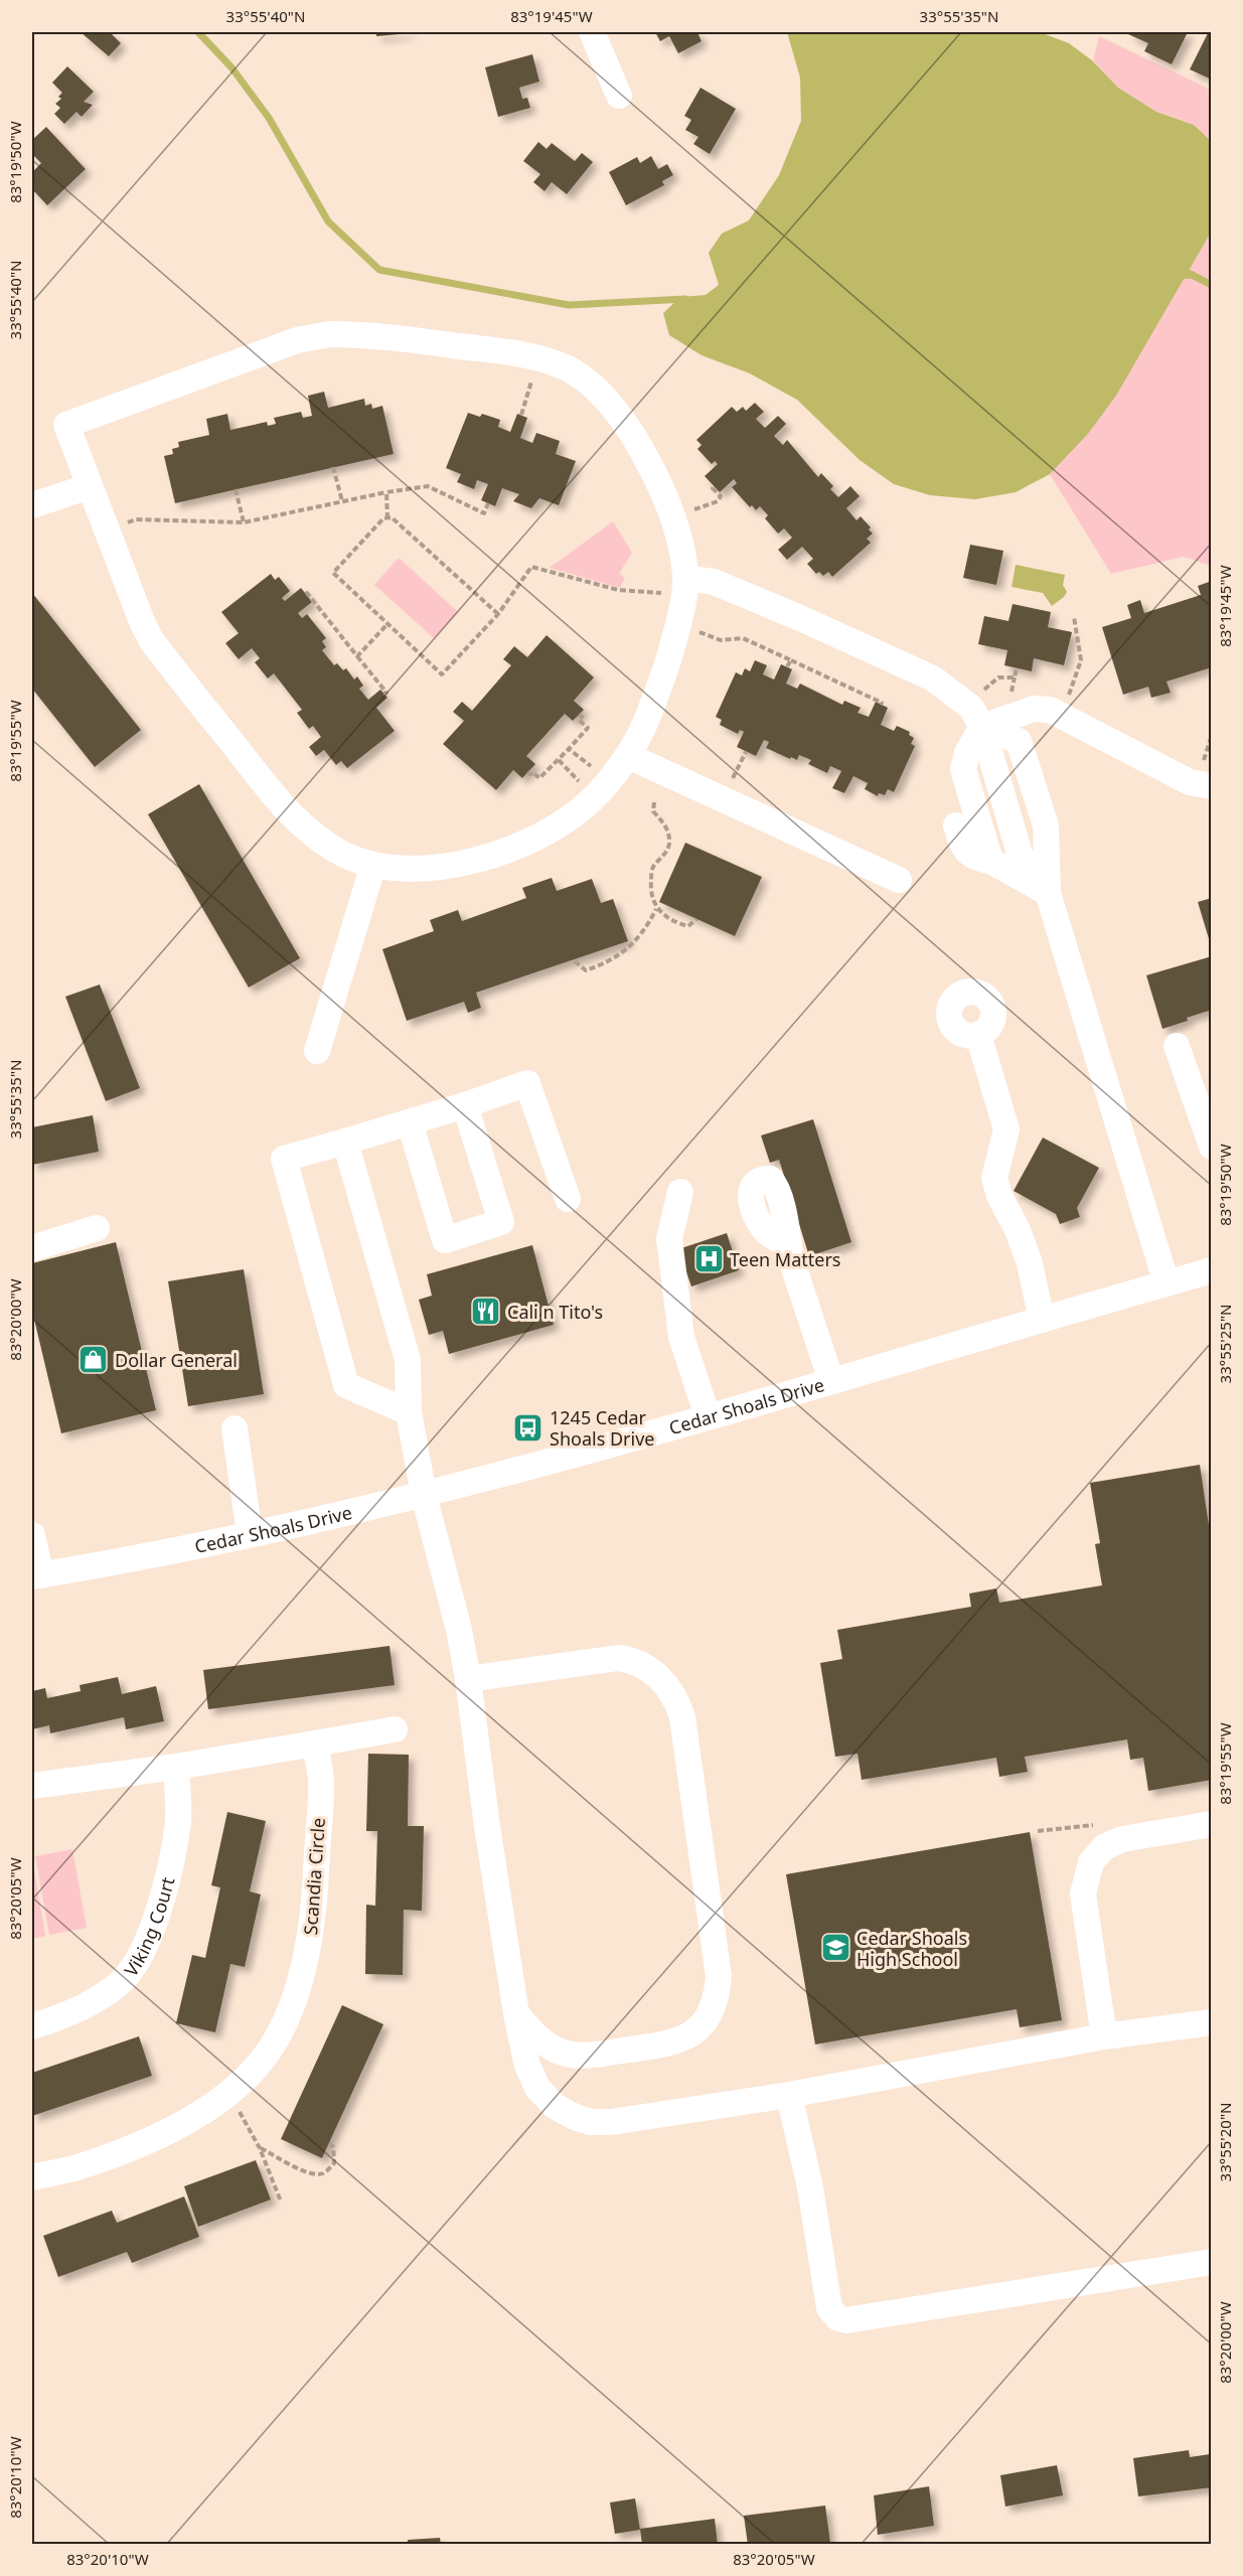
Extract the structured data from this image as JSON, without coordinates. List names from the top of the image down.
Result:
{
  "streets": {
    "street": ["Cedar Shoals Drive", "Scandia Circle", "Viking Court"]
  },
  "places": {
    "hospital": ["Teen Matters"],
    "restaurant": ["Cali n Tito's"],
    "shop": ["Dollar General"],
    "bus stop": ["1245 Cedar Shoals Drive"],
    "school or university": ["Cedar Shoals High School"]
  },
  "coordinates": [
    "33°55'40\"N",
    "83°19'45\"W",
    "33°55'35\"N",
    "83°19'50\"W",
    "83°19'55\"W",
    "83°20'00\"W",
    "33°55'25\"N",
    "83°20'05\"W",
    "33°55'20\"N",
    "83°20'10\"W"
  ]
}
